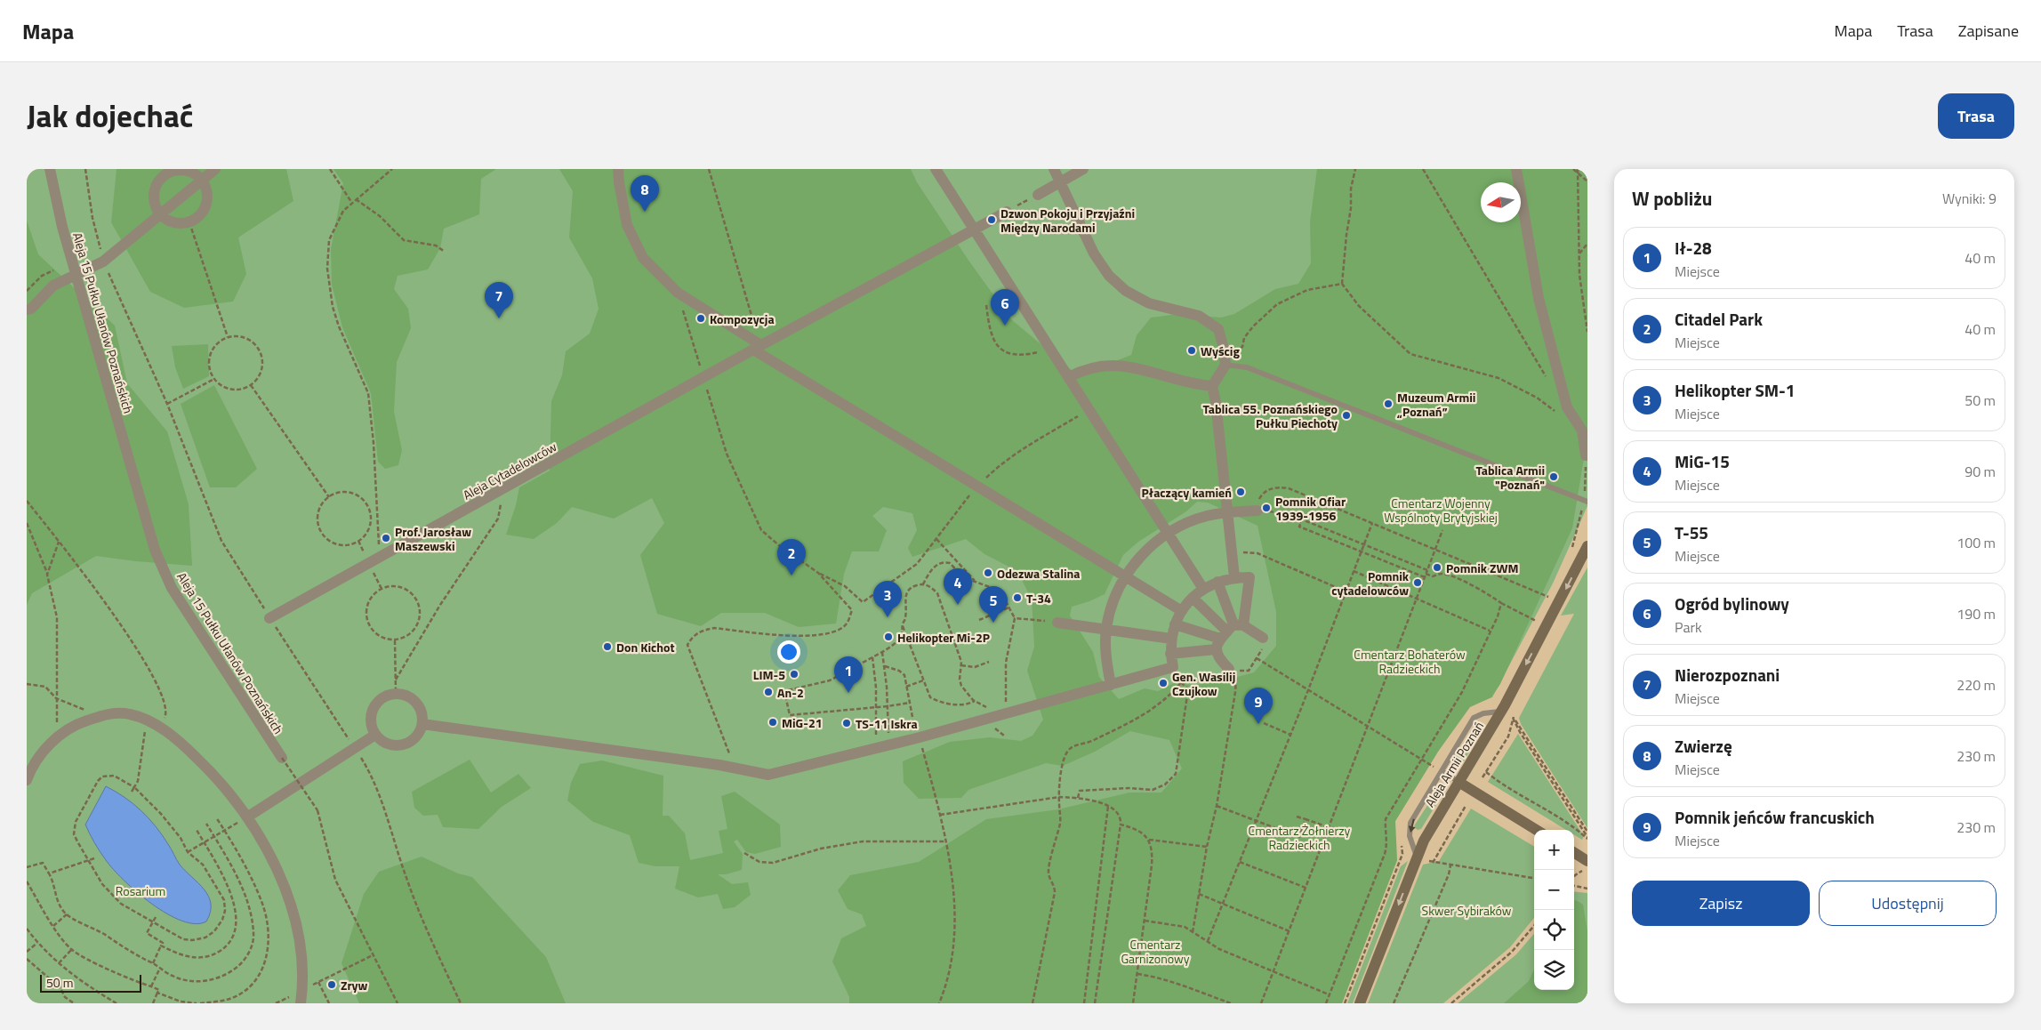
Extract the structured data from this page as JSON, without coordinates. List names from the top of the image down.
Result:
{
  "streets": {
    "street": ["Aleja 15 Pułku Ułanów Poznańskich", "Aleja Cytadelowców", "Aleja Armii Poznań"]
  },
  "one_way": ["Aleja Armii Poznań"],
  "parks": [
    "Cmentarz Wojenny Wspólnoty Brytyjskiej",
    "Cmentarz Bohaterów Radzieckich",
    "Cmentarz Żołnierzy Radzieckich",
    "Rosarium",
    "Skwer Sybiraków",
    "Cmentarz Garnizonowy"
  ],
  "places": [
    "Dzwon Pokoju i Przyjaźni Między Narodami",
    "Kompozycja",
    "Wyścig",
    "Muzeum Armii „Poznań”",
    "Tablica 55. Poznańskiego Pułku Piechoty",
    "Tablica Armii \"Poznań\"",
    "Płaczący kamień",
    "Pomnik Ofiar 1939-1956",
    "Prof. Jarosław Maszewski",
    "Pomnik ZWM",
    "Odezwa Stalina",
    "Pomnik cytadelowców",
    "T-34",
    "Helikopter Mi-2P",
    "Don Kichot",
    "LIM-5",
    "Gen. Wasilij Czujkow",
    "An-2",
    "MiG-21",
    "TS-11 Iskra",
    "Zryw"
  ],
  "scale_bar": "50 m",
  "north": "left",
  "page": {
    "header": "Mapa",
    "nav": ["Mapa", "Trasa", "Zapisane"],
    "title": "Jak dojechać",
    "buttons": [
      "Trasa",
      ["Zapisz", "Udostępnij"]
    ],
    "heading": ["W pobliżu", "Wyniki: 9"],
    "pins": [
      "8",
      "7",
      "6",
      "2",
      "4",
      "3",
      "5",
      "1",
      "9"
    ],
    "list": [
      {
        "mark": "1",
        "name": "Ił-28",
        "note": "Miejsce",
        "value": "40 m"
      },
      {
        "mark": "2",
        "name": "Citadel Park",
        "note": "Miejsce",
        "value": "40 m"
      },
      {
        "mark": "3",
        "name": "Helikopter SM-1",
        "note": "Miejsce",
        "value": "50 m"
      },
      {
        "mark": "4",
        "name": "MiG-15",
        "note": "Miejsce",
        "value": "90 m"
      },
      {
        "mark": "5",
        "name": "T-55",
        "note": "Miejsce",
        "value": "100 m"
      },
      {
        "mark": "6",
        "name": "Ogród bylinowy",
        "note": "Park",
        "value": "190 m"
      },
      {
        "mark": "7",
        "name": "Nierozpoznani",
        "note": "Miejsce",
        "value": "220 m"
      },
      {
        "mark": "8",
        "name": "Zwierzę",
        "note": "Miejsce",
        "value": "230 m"
      },
      {
        "mark": "9",
        "name": "Pomnik jeńców francuskich",
        "note": "Miejsce",
        "value": "230 m"
      }
    ],
    "map_buttons": ["+", "−"],
    "scale": "50 m"
  }
}
